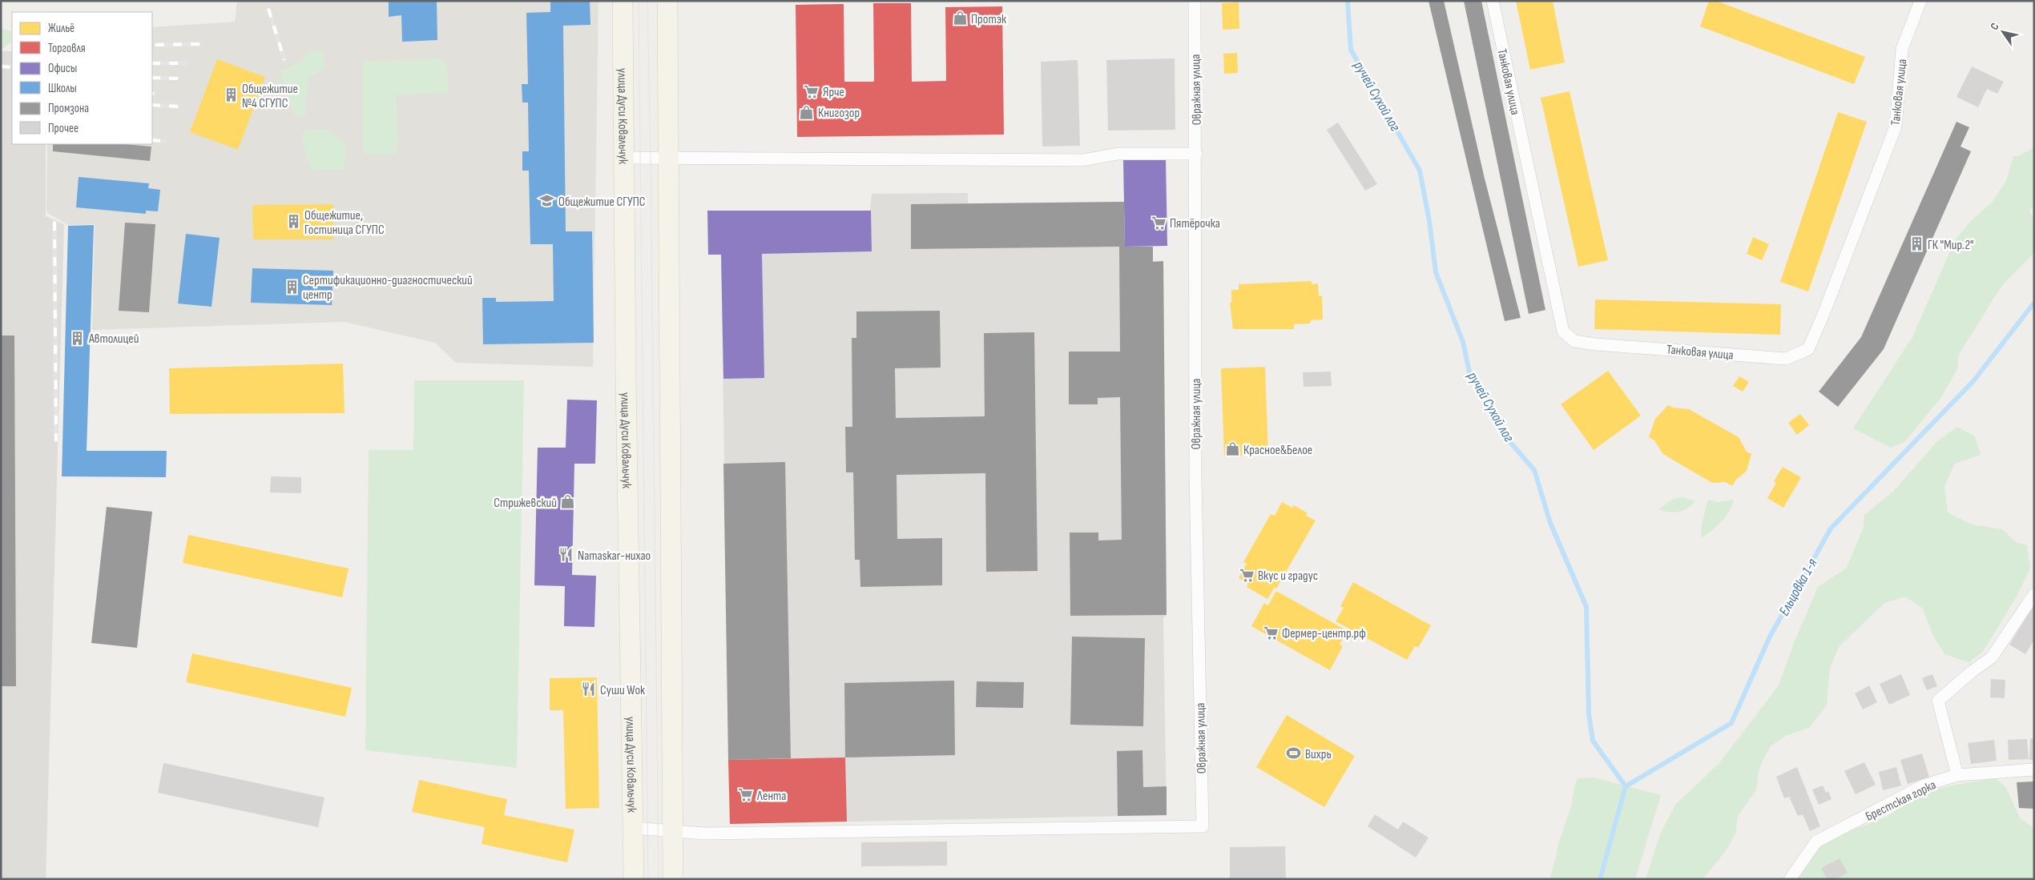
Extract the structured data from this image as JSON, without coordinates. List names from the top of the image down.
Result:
{
  "streets": {
    "main road": ["улица Дуси Ковальчук"],
    "street": ["Танковая улица", "Овражная улица", "Брестская горка"]
  },
  "water": ["ручей Сухой лог", "Ельцовка 1-я"],
  "places": {
    "shop": [
      "Протэк",
      "Книгозор",
      "Красное&Белое",
      "Стрижевский"
    ],
    "supermarket": [
      "Ярче",
      "Пятёрочка",
      "Вкус и градус",
      "Фермер-центр.рф",
      "Лента"
    ],
    "building": [
      "Общежитие №4 СГУПС",
      "Общежитие, Гостиница СГУПС",
      "ГК \"Мир.2\"",
      "Сертификационно-диагностический центр",
      "Автолицей"
    ],
    "school or university": ["Общежитие СГУПС"],
    "restaurant": ["Namaskar-нихао", "Суши Wok"],
    "sports": ["Вихрь"]
  },
  "legend": [
    "Жильё",
    "Торговля",
    "Офисы",
    "Школы",
    "Промзона",
    "Прочее"
  ],
  "north": "top left"
}
